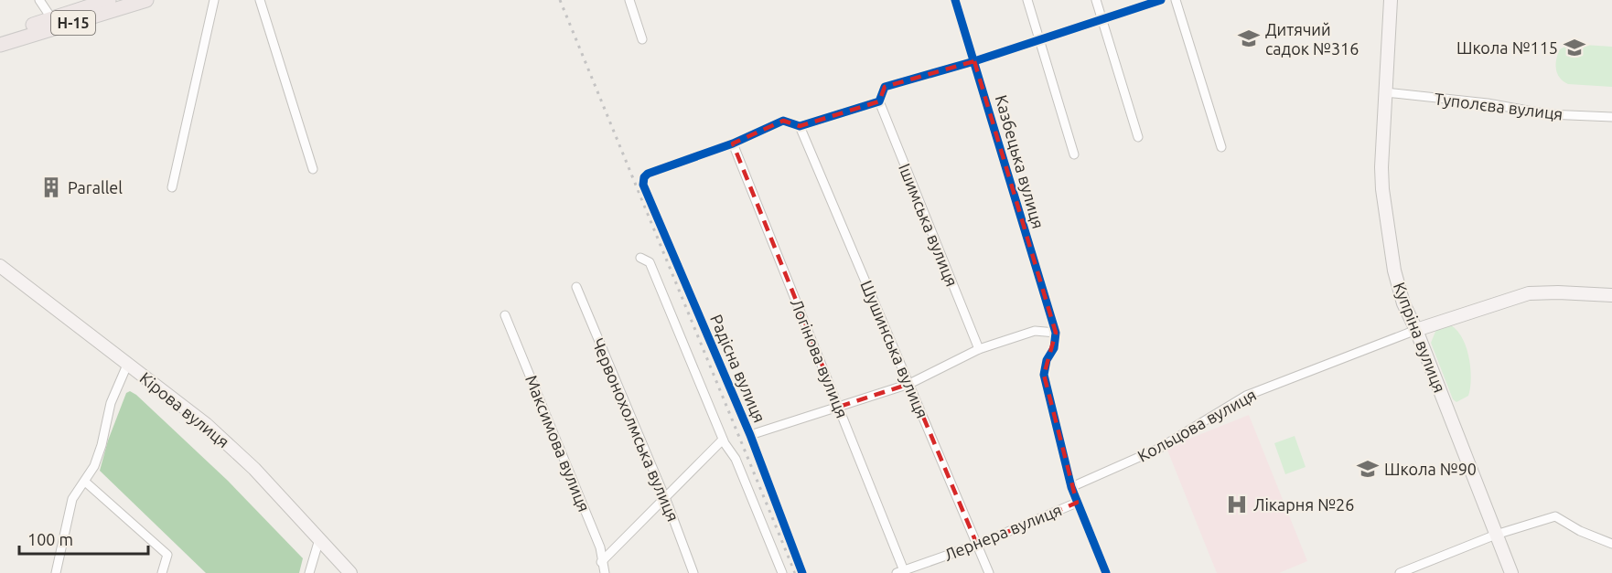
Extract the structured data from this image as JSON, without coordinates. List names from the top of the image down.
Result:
{
  "streets": {
    "main road": ["Н-15", "Купріна вулиця", "Кірова вулиця"],
    "street": [
      "Туполєва вулиця",
      "Казбецька вулиця",
      "Ішимська вулиця",
      "Шушинська вулиця",
      "Логінова вулиця",
      "Радісна вулиця",
      "Кольцова вулиця",
      "Червонохолмська вулиця",
      "Максимова вулиця",
      "Лернера вулиця"
    ]
  },
  "crossings": [
    ["Туполєва вулиця", "Купріна вулиця"],
    ["Купріна вулиця", "Кольцова вулиця"],
    ["Шушинська вулиця", "Лернера вулиця"],
    ["Логінова вулиця", "Радісна вулиця"],
    ["Логінова вулиця", "Лернера вулиця"]
  ],
  "places": {
    "school or university": ["Дитячий садок №316", "Школа №115", "Школа №90"],
    "building": ["Parallel"],
    "hospital": ["Лікарня №26"]
  },
  "scale_bar": "100 m"
}
